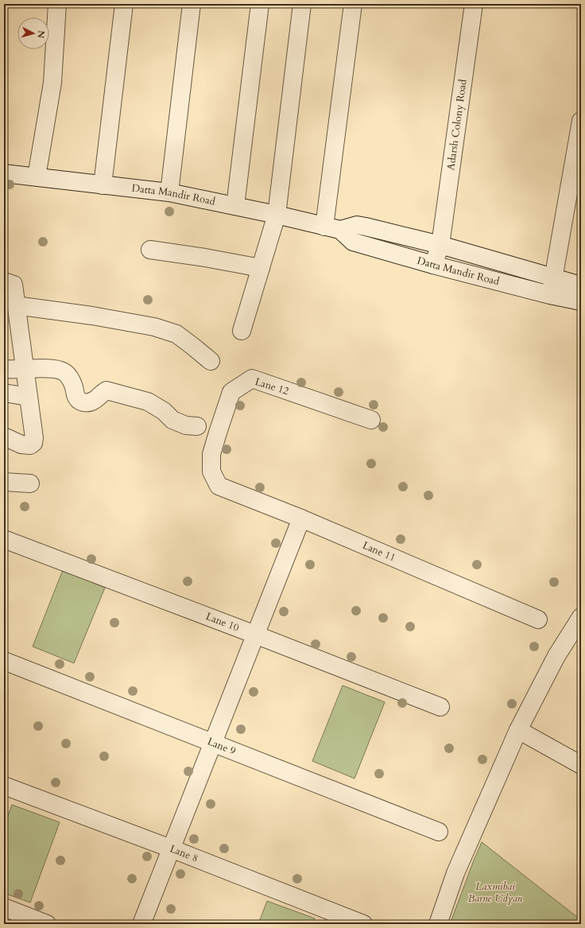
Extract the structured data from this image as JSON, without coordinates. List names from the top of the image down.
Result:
{
  "streets": {
    "street": [
      "Adarsh Colony Road",
      "Datta Mandir Road",
      "Lane 12",
      "Lane 11",
      "Lane 10",
      "Lane 9",
      "Lane 8"
    ]
  },
  "crossings": [
    ["Adarsh Colony Road", "Datta Mandir Road"],
    ["Lane 12", "Lane 11"]
  ],
  "parks": ["Laxmibai Barne Udyan"],
  "north": "right"
}
